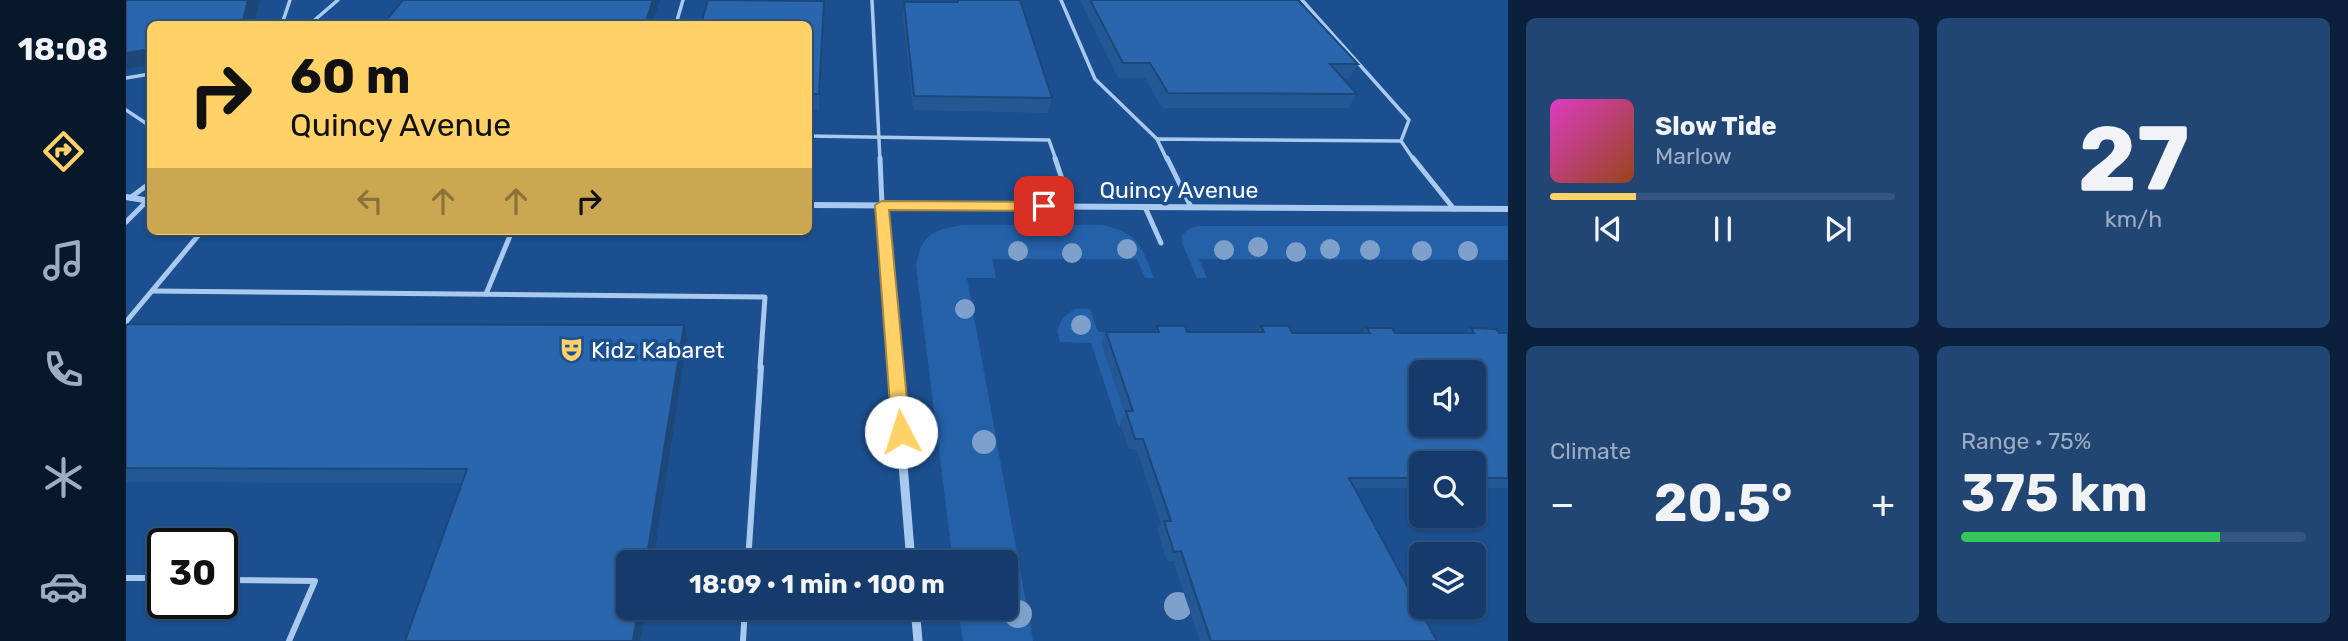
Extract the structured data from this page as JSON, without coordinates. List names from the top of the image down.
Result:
{
  "streets": {
    "street": ["Quincy Avenue"]
  },
  "places": {
    "theatre": ["Kidz Kabaret"]
  },
  "page": {
    "tabs": "18:08",
    "tile": [
      ["27", "km/h"],
      "Climate",
      ["Range · 75%", "375 km"]
    ],
    "turn": ["60 m", "Quincy Avenue"],
    "song": ["Slow Tide", "Marlow"],
    "heat": ["−", "20.5°", "+"],
    "limit": "30",
    "trip": "18:09 · 1 min · 100 m"
  }
}
